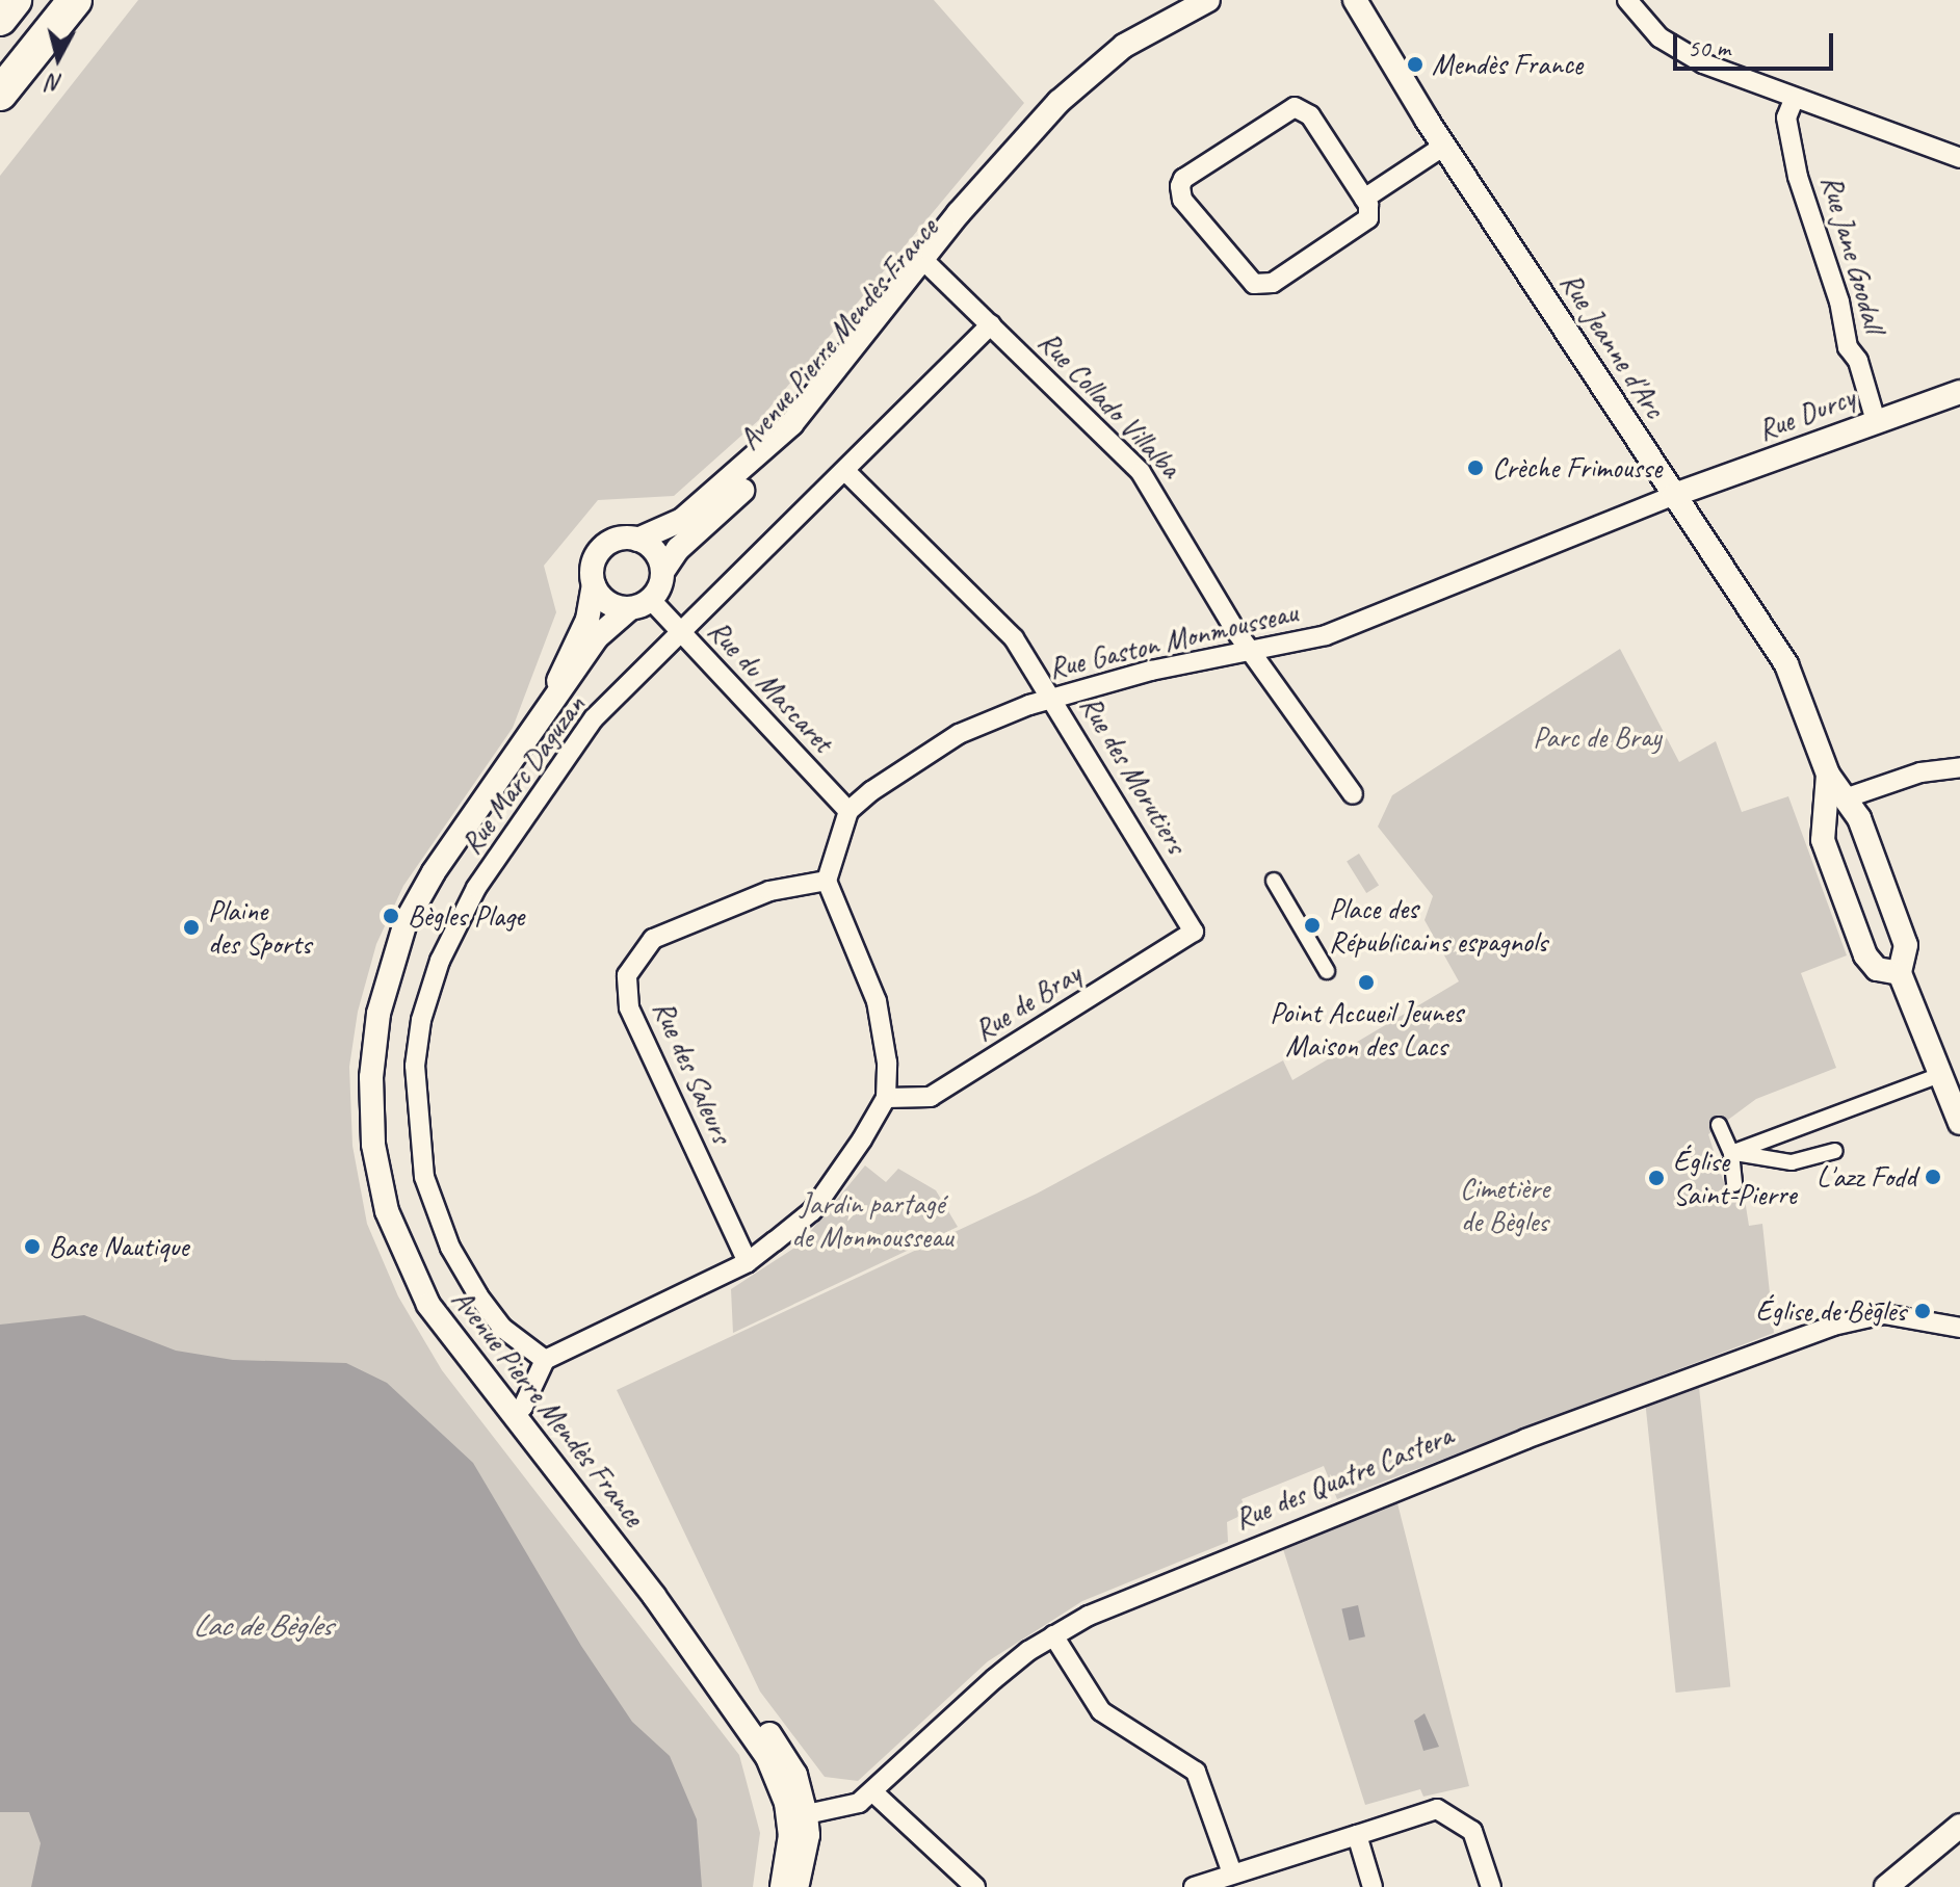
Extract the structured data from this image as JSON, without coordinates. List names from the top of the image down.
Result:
{
  "streets": {
    "street": [
      "Rue Jane Goodall",
      "Avenue Pierre Mendès France",
      "Rue Jeanne d'Arc",
      "Rue Collado Villalba",
      "Rue Durcy",
      "Rue Gaston Monmousseau",
      "Rue du Mascaret",
      "Rue Marc Daguzan",
      "Rue des Morutiers",
      "Rue de Bray",
      "Rue des Saleurs",
      "Rue des Quatre Castera"
    ]
  },
  "crossings": [
    ["Rue Jane Goodall", "Rue Durcy"],
    ["Avenue Pierre Mendès France", "Rue Collado Villalba"],
    ["Avenue Pierre Mendès France", "Rue du Mascaret"],
    ["Avenue Pierre Mendès France", "Rue des Quatre Castera"],
    ["Rue Jeanne d'Arc", "Rue Durcy"],
    ["Rue Jeanne d'Arc", "Rue Gaston Monmousseau"],
    ["Rue Collado Villalba", "Rue Gaston Monmousseau"],
    ["Rue Collado Villalba", "Rue Marc Daguzan"],
    ["Rue Durcy", "Rue Gaston Monmousseau"],
    ["Rue Gaston Monmousseau", "Rue du Mascaret"],
    ["Rue Gaston Monmousseau", "Rue des Morutiers"],
    ["Rue du Mascaret", "Rue Marc Daguzan"],
    ["Rue Marc Daguzan", "Rue des Morutiers"],
    ["Rue des Morutiers", "Rue de Bray"]
  ],
  "water": ["Lac de Bègles"],
  "parks": ["Parc de Bray", "Cimetière de Bègles", "Jardin partagé de Monmousseau"],
  "places": [
    "Mendès France",
    "Crèche Frimousse",
    "Bègles Plage",
    "Place des Républicains espagnols",
    "Plaine des Sports",
    "Point Accueil Jeunes Maison des Lacs",
    "L'azz Fodd",
    "Église Saint-Pierre",
    "Base Nautique",
    "Église de Bègles"
  ],
  "scale_bar": "50 m",
  "north": "bottom"
}
